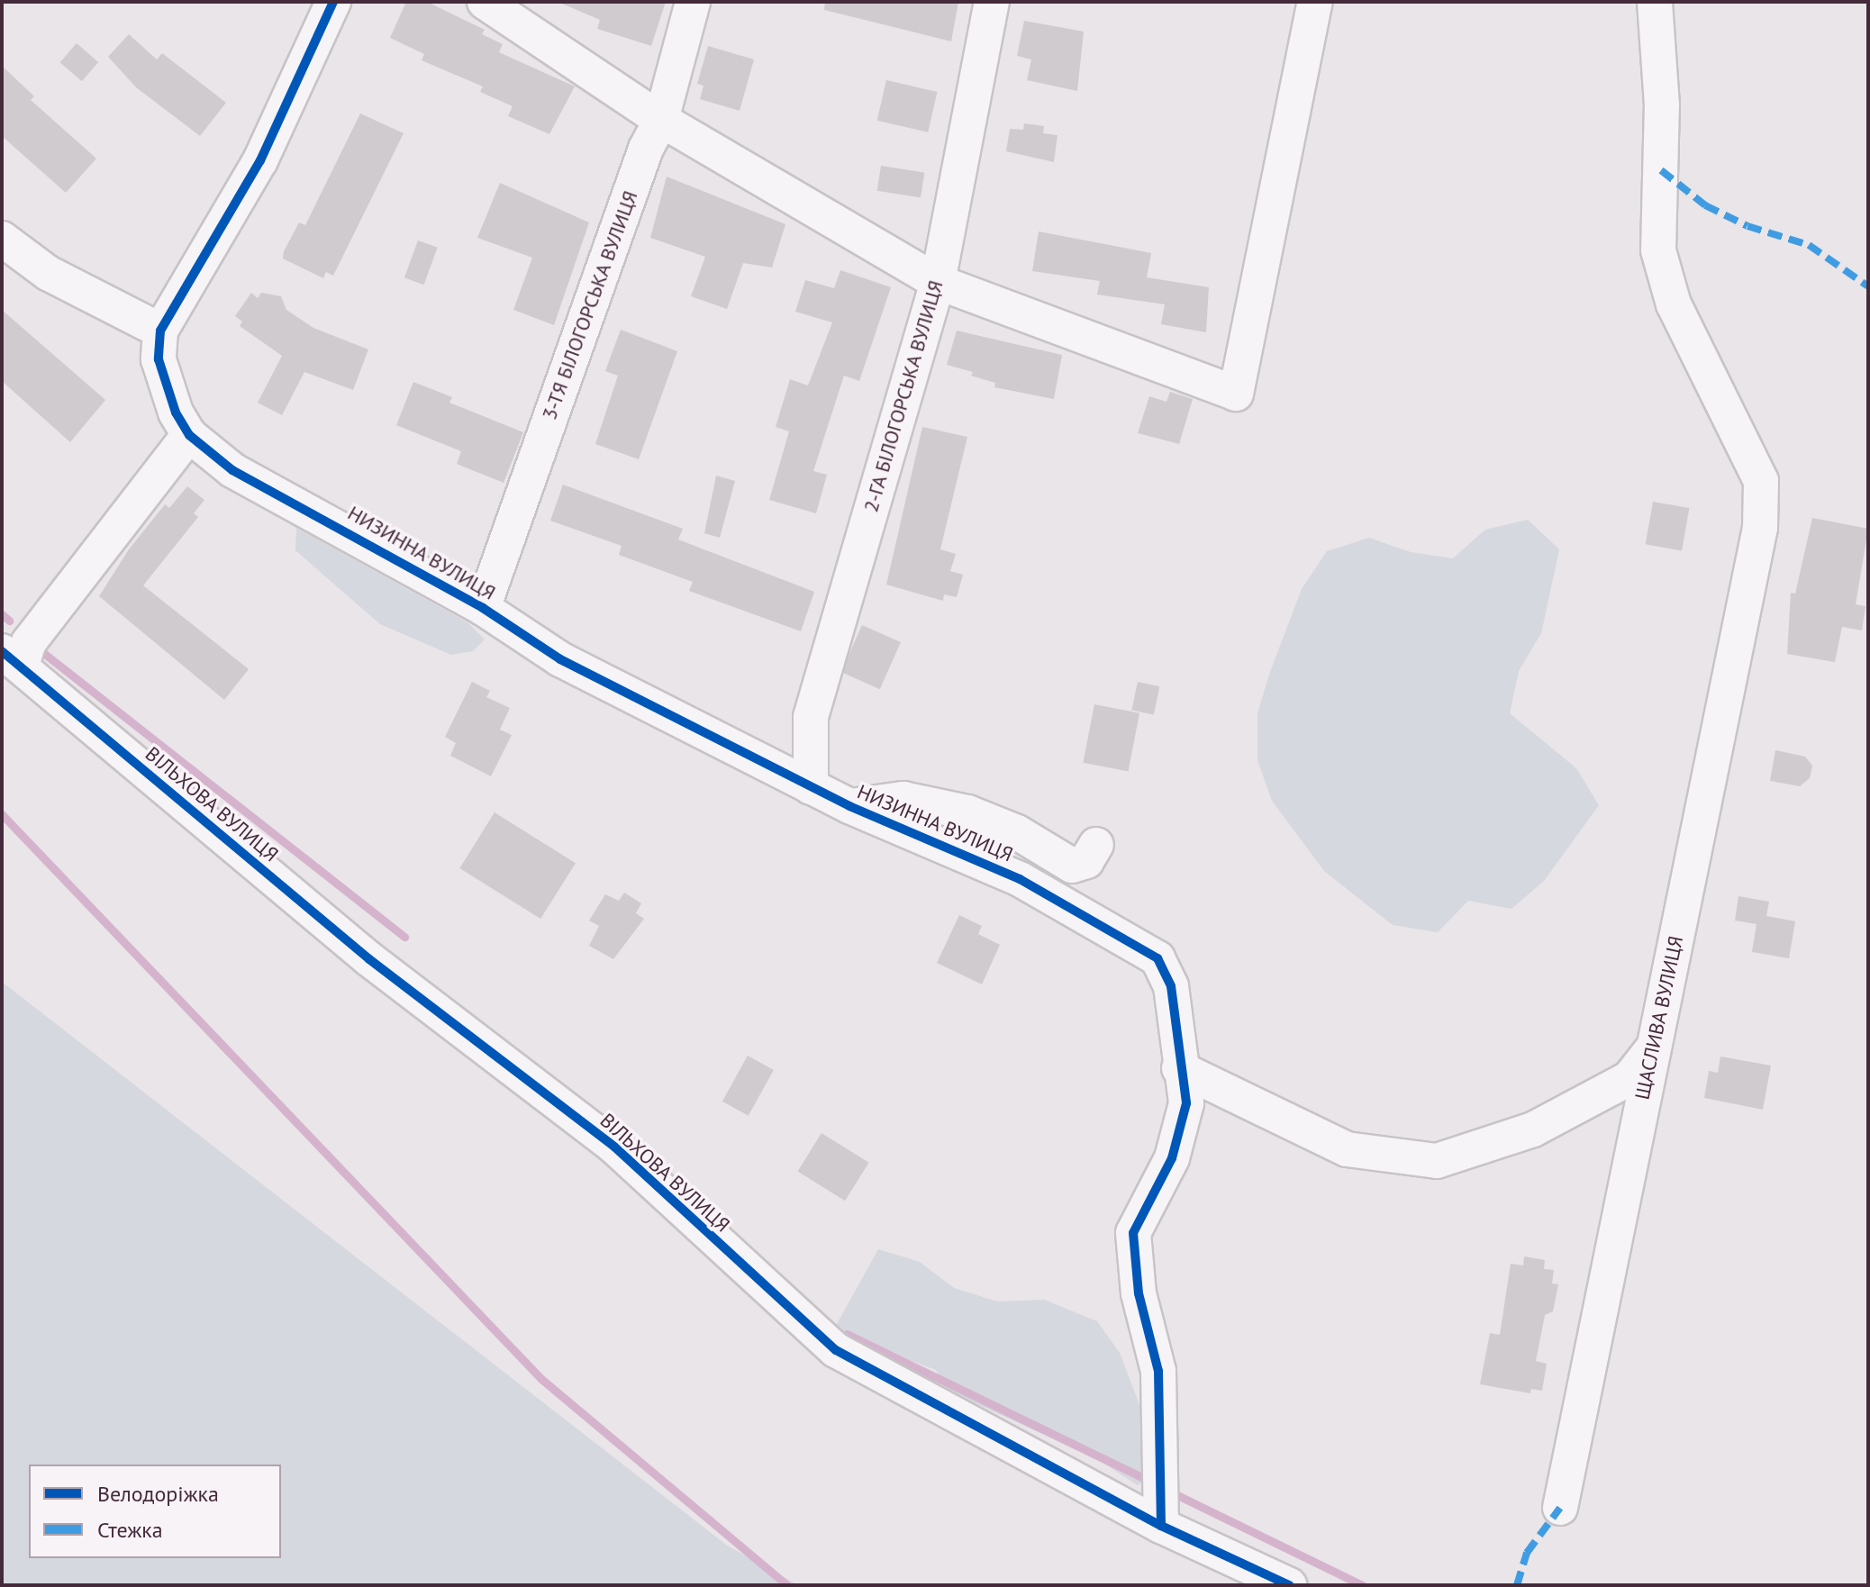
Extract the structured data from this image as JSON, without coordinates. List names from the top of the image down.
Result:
{
  "streets": {
    "street": [
      "3-ТЯ БІЛОГОРСЬКА ВУЛИЦЯ",
      "2-ГА БІЛОГОРСЬКА ВУЛИЦЯ",
      "НИЗИННА ВУЛИЦЯ",
      "ВІЛЬХОВА ВУЛИЦЯ",
      "ЩАСЛИВА ВУЛИЦЯ"
    ]
  },
  "crossings": [
    ["3-ТЯ БІЛОГОРСЬКА ВУЛИЦЯ", "НИЗИННА ВУЛИЦЯ"],
    ["2-ГА БІЛОГОРСЬКА ВУЛИЦЯ", "НИЗИННА ВУЛИЦЯ"],
    ["НИЗИННА ВУЛИЦЯ", "ВІЛЬХОВА ВУЛИЦЯ"]
  ],
  "legend": ["Велодоріжка", "Стежка"]
}
